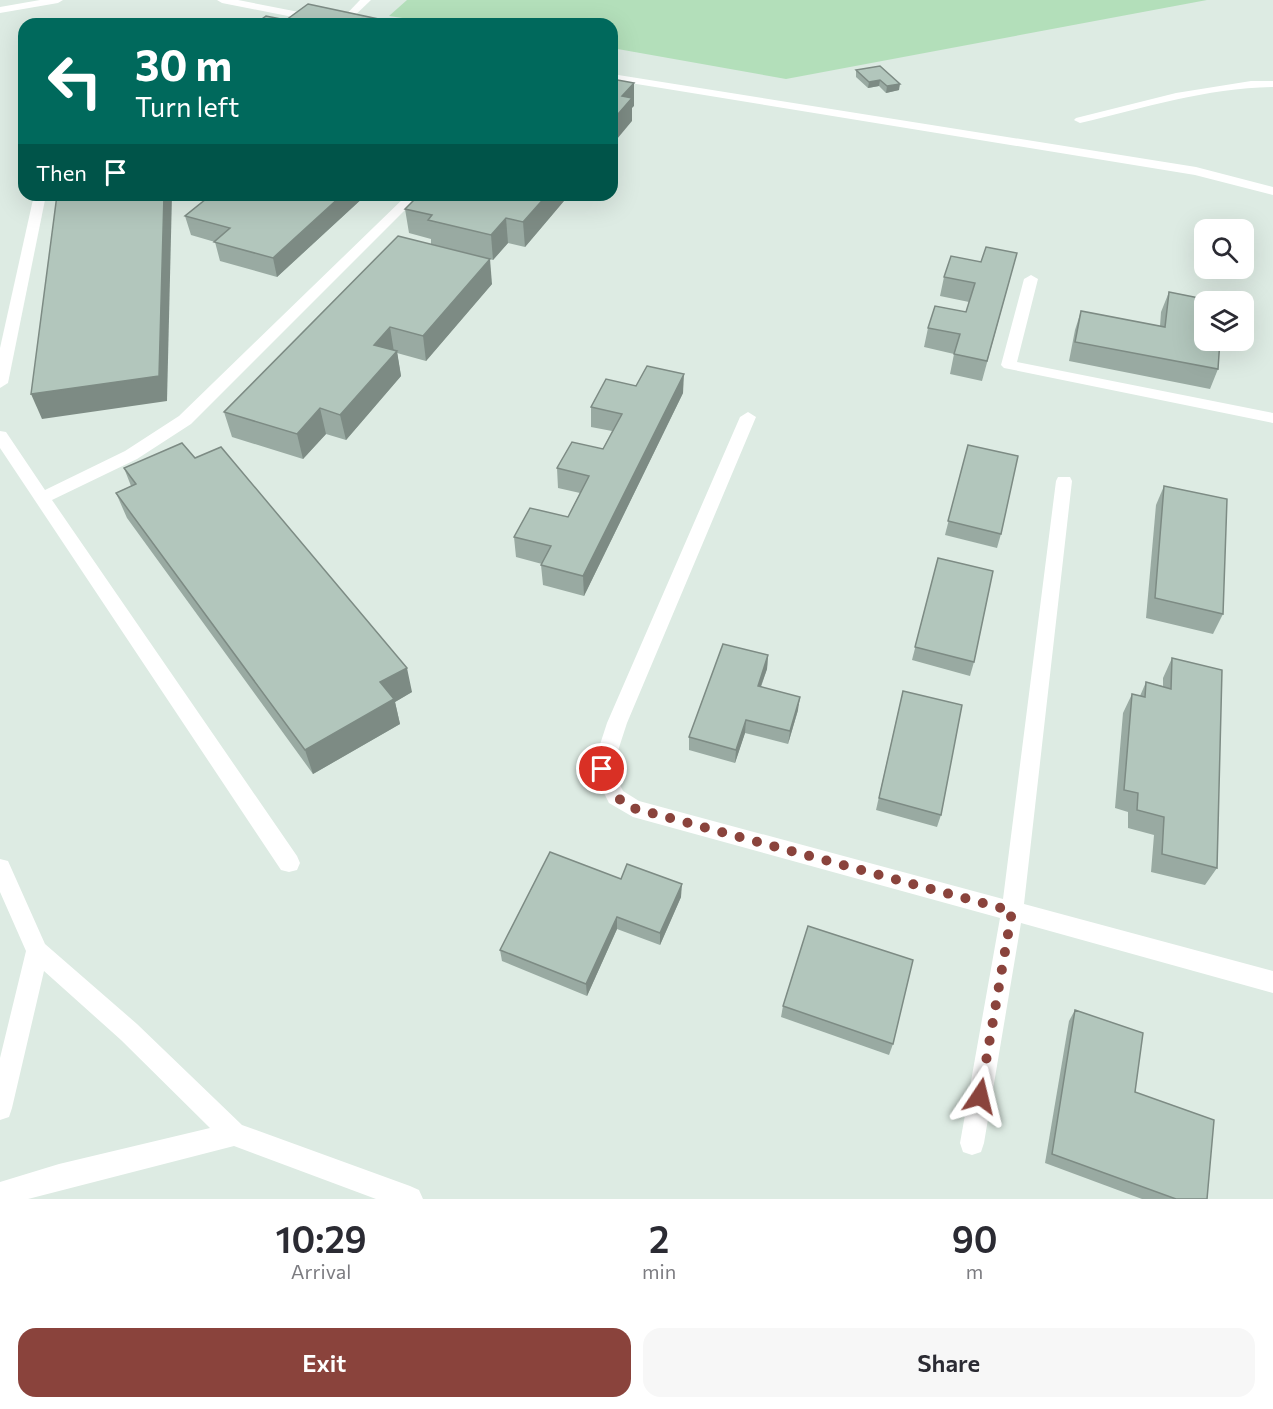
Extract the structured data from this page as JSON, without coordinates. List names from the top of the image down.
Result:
{
  "page": {
    "turn": ["30 m", "Turn left"],
    "then": "Then",
    "eta": [
      "10:29",
      "Arrival",
      "2",
      "min",
      "90",
      "m"
    ],
    "buttons": ["Exit", "Share"]
  }
}
